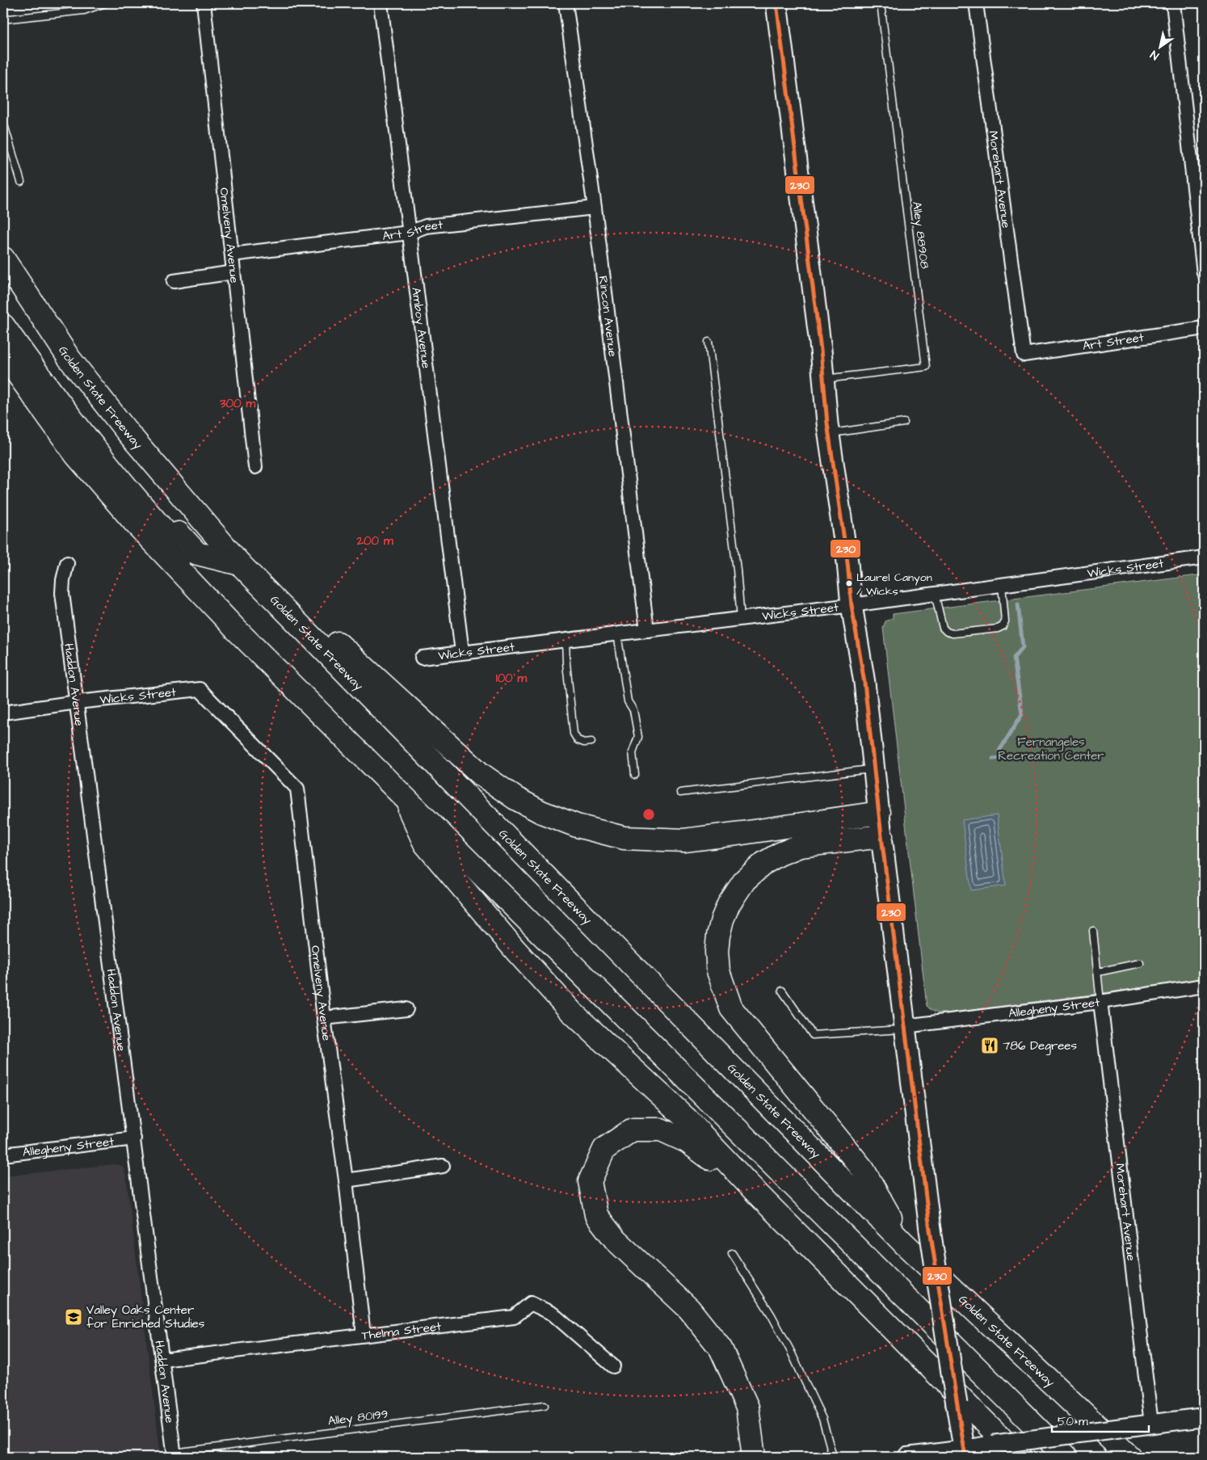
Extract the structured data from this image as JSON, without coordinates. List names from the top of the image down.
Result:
{
  "streets": {
    "highway": ["Golden State Freeway"],
    "street": [
      "Morehart Avenue",
      "Art Street",
      "Omelveny Avenue",
      "Rincon Avenue",
      "Amboy Avenue",
      "Wicks Street",
      "Haddon Avenue",
      "Allegheny Street",
      "Thelma Street"
    ],
    "lane": ["Alley 88908", "Alley 80199"]
  },
  "crossings": [
    ["Morehart Avenue", "Art Street"],
    ["Morehart Avenue", "Allegheny Street"],
    ["Art Street", "Omelveny Avenue"],
    ["Art Street", "Rincon Avenue"],
    ["Art Street", "Amboy Avenue"],
    ["Omelveny Avenue", "Wicks Street"],
    ["Omelveny Avenue", "Thelma Street"],
    ["Rincon Avenue", "Wicks Street"],
    ["Amboy Avenue", "Wicks Street"],
    ["Wicks Street", "Haddon Avenue"],
    ["Haddon Avenue", "Allegheny Street"],
    ["Haddon Avenue", "Thelma Street"],
    ["Haddon Avenue", "Alley 80199"]
  ],
  "parks": ["Fernangeles Recreation Center"],
  "places": {
    "other": ["Laurel Canyon / Wicks"],
    "restaurant": ["786 Degrees"],
    "school or university": ["Valley Oaks Center for Enriched Studies"]
  },
  "lines": ["transit line 230"],
  "scale_bar": "50 m",
  "north": "bottom left",
  "rings": ["300 m", "200 m", "100 m"]
}
